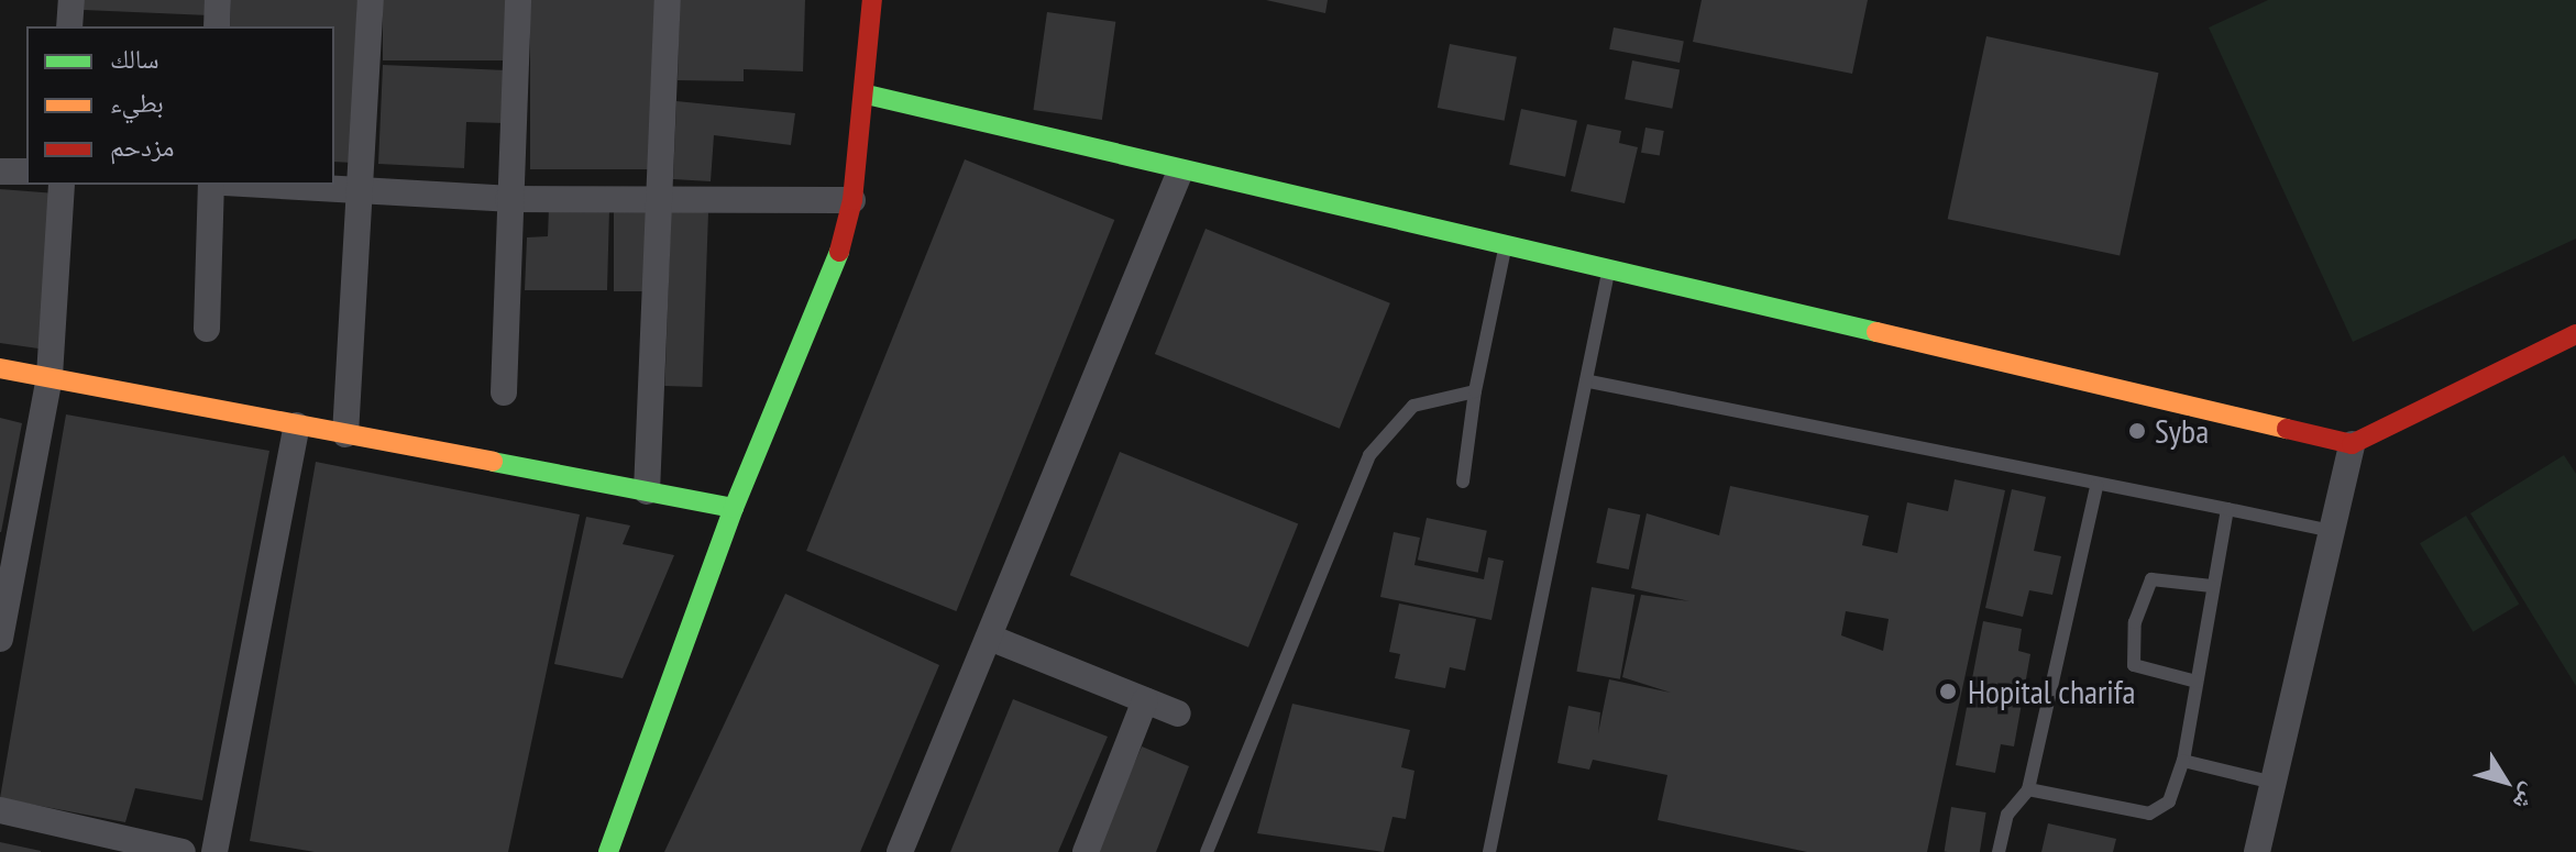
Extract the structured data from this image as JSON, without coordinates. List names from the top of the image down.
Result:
{
  "places": ["Syba", "Hopital charifa"],
  "legend": ["سالك", "بطيء", "مزدحم"],
  "north": "bottom right"
}
